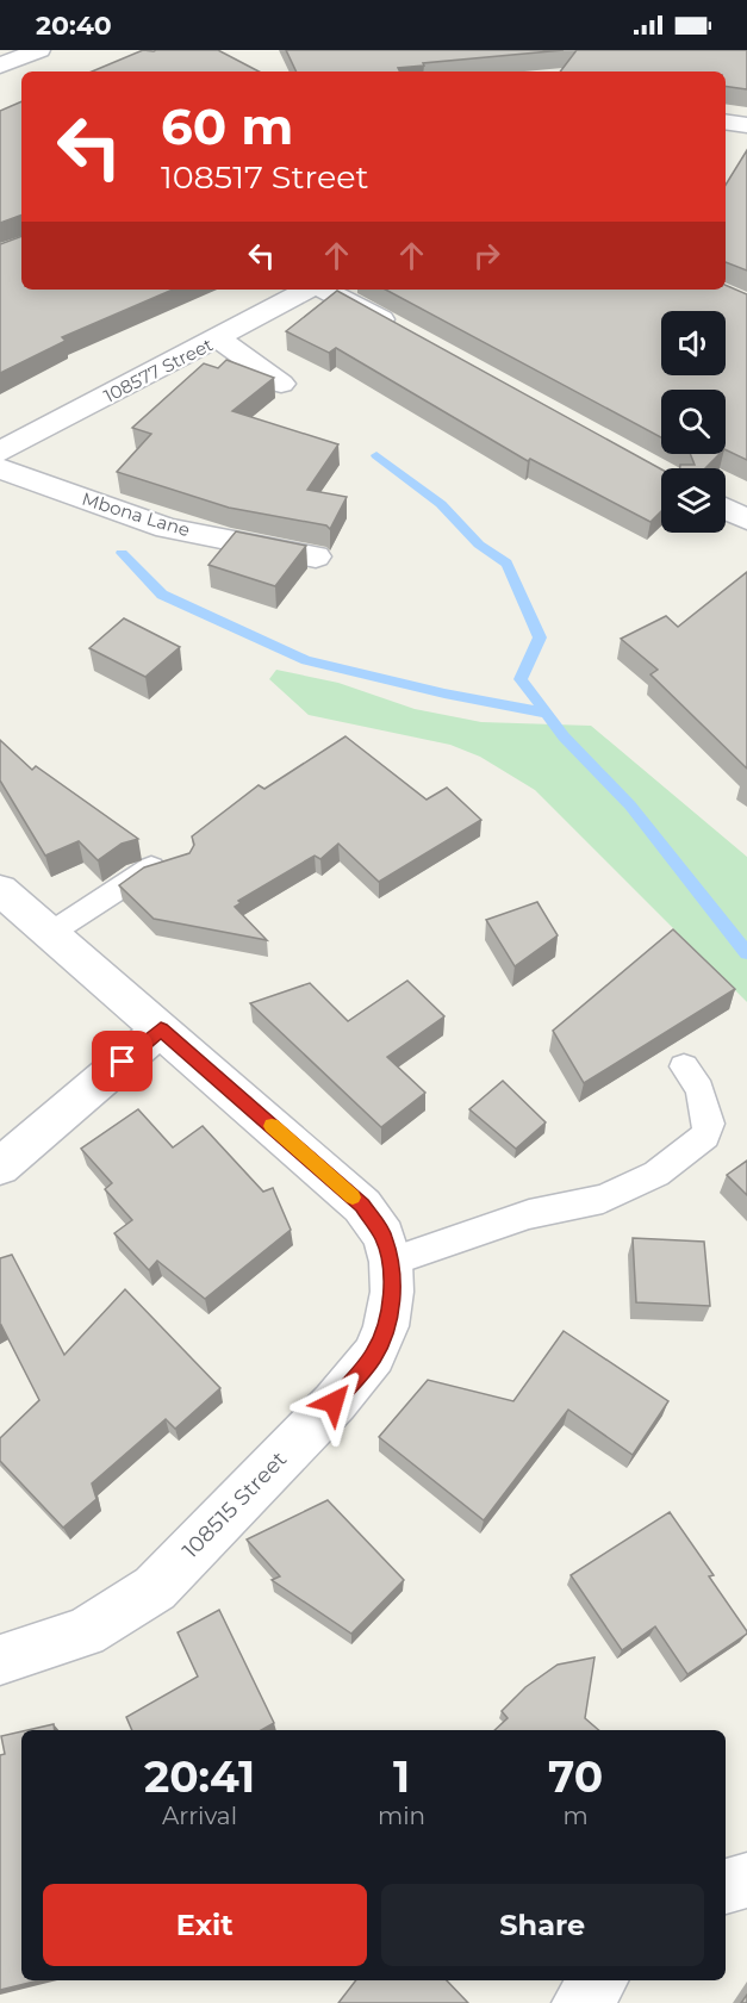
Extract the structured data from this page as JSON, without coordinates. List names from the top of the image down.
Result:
{
  "streets": {
    "street": ["108577 Street", "Mbona Lane", "108515 Street"]
  },
  "page": {
    "status": "20:40",
    "turn": ["60 m", "108517 Street"],
    "eta": [
      "20:41",
      "Arrival",
      "1",
      "min",
      "70",
      "m"
    ],
    "buttons": ["Exit", "Share"]
  }
}
